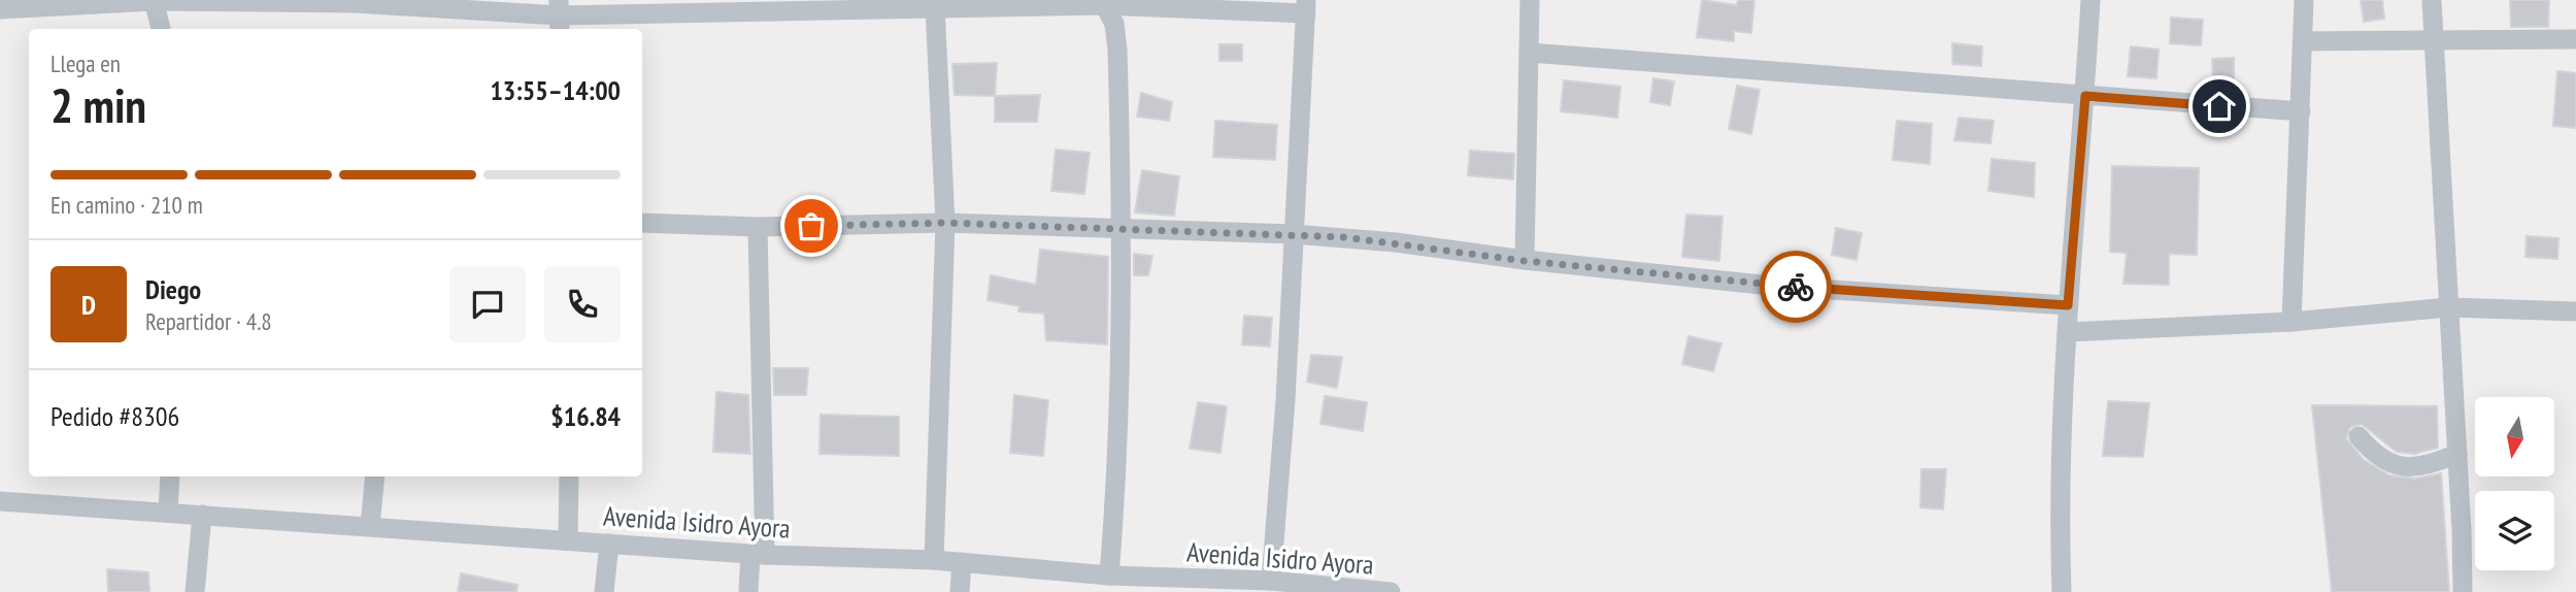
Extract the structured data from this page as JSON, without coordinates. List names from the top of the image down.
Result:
{
  "streets": {
    "street": ["Avenida Isidro Ayora"]
  },
  "north": "bottom",
  "page": {
    "heading": ["2 min", "Llega en", "13:55–14:00"],
    "panel": [
      "Diego",
      "Repartidor · 4.8",
      "Pedido #8306",
      "$16.84"
    ],
    "bar": "En camino · 210 m",
    "round": "D"
  }
}
